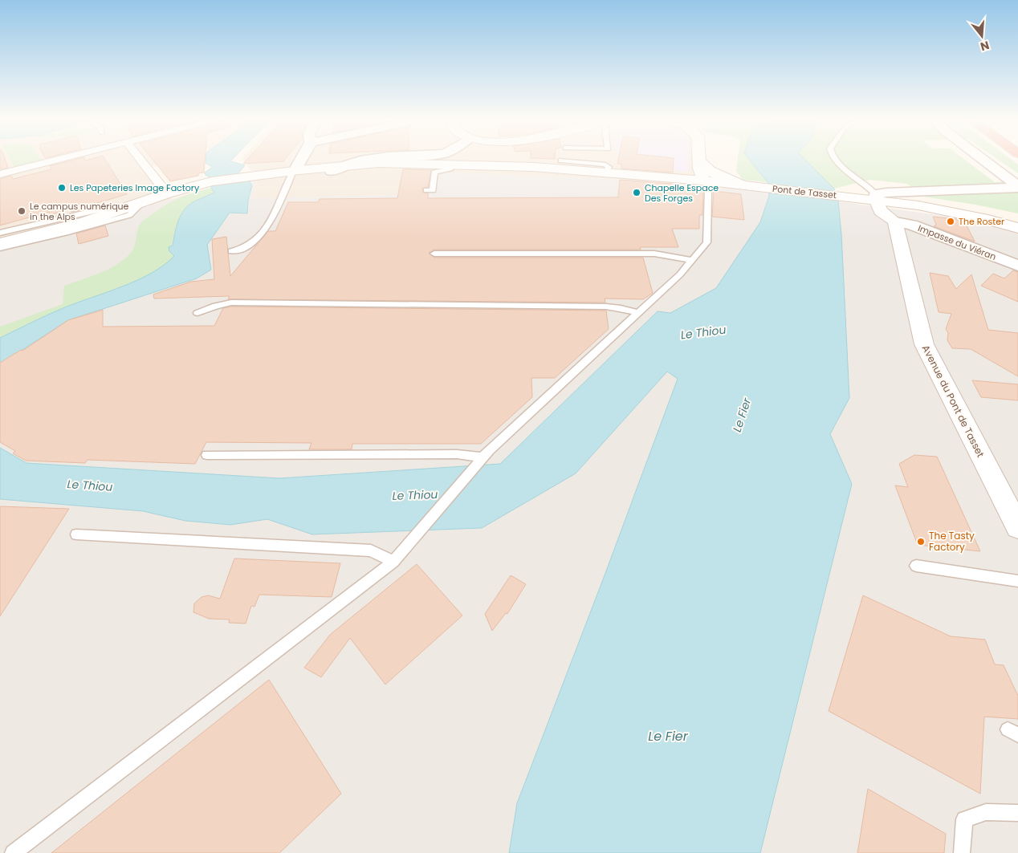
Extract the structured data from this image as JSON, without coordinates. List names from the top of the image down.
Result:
{
  "streets": {
    "main road": ["Pont de Tasset", "Avenue du Pont de Tasset"],
    "street": ["Impasse du Viéran"]
  },
  "crossings": [
    ["Impasse du Viéran", "Avenue du Pont de Tasset"]
  ],
  "water": ["Le Thiou", "Le Fier"],
  "places": [
    "Les Papeteries Image Factory",
    "Chapelle Espace Des Forges",
    "Le campus numérique in the Alps",
    "The Roster",
    "The Tasty Factory"
  ],
  "north": "bottom"
}
